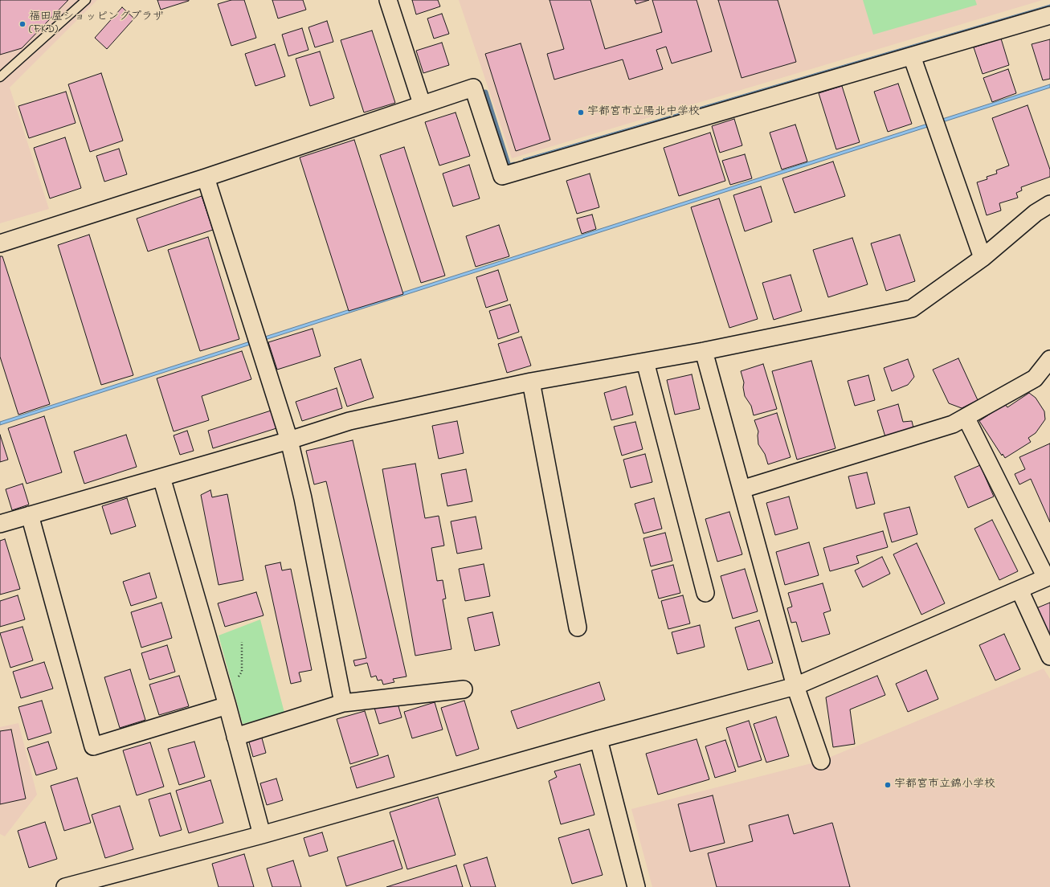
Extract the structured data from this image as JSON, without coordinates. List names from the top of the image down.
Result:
{
  "places": ["福田屋ショッピングプラザ (FKD)", "宇都宮市立陽北中学校", "宇都宮市立錦小学校"]
}
